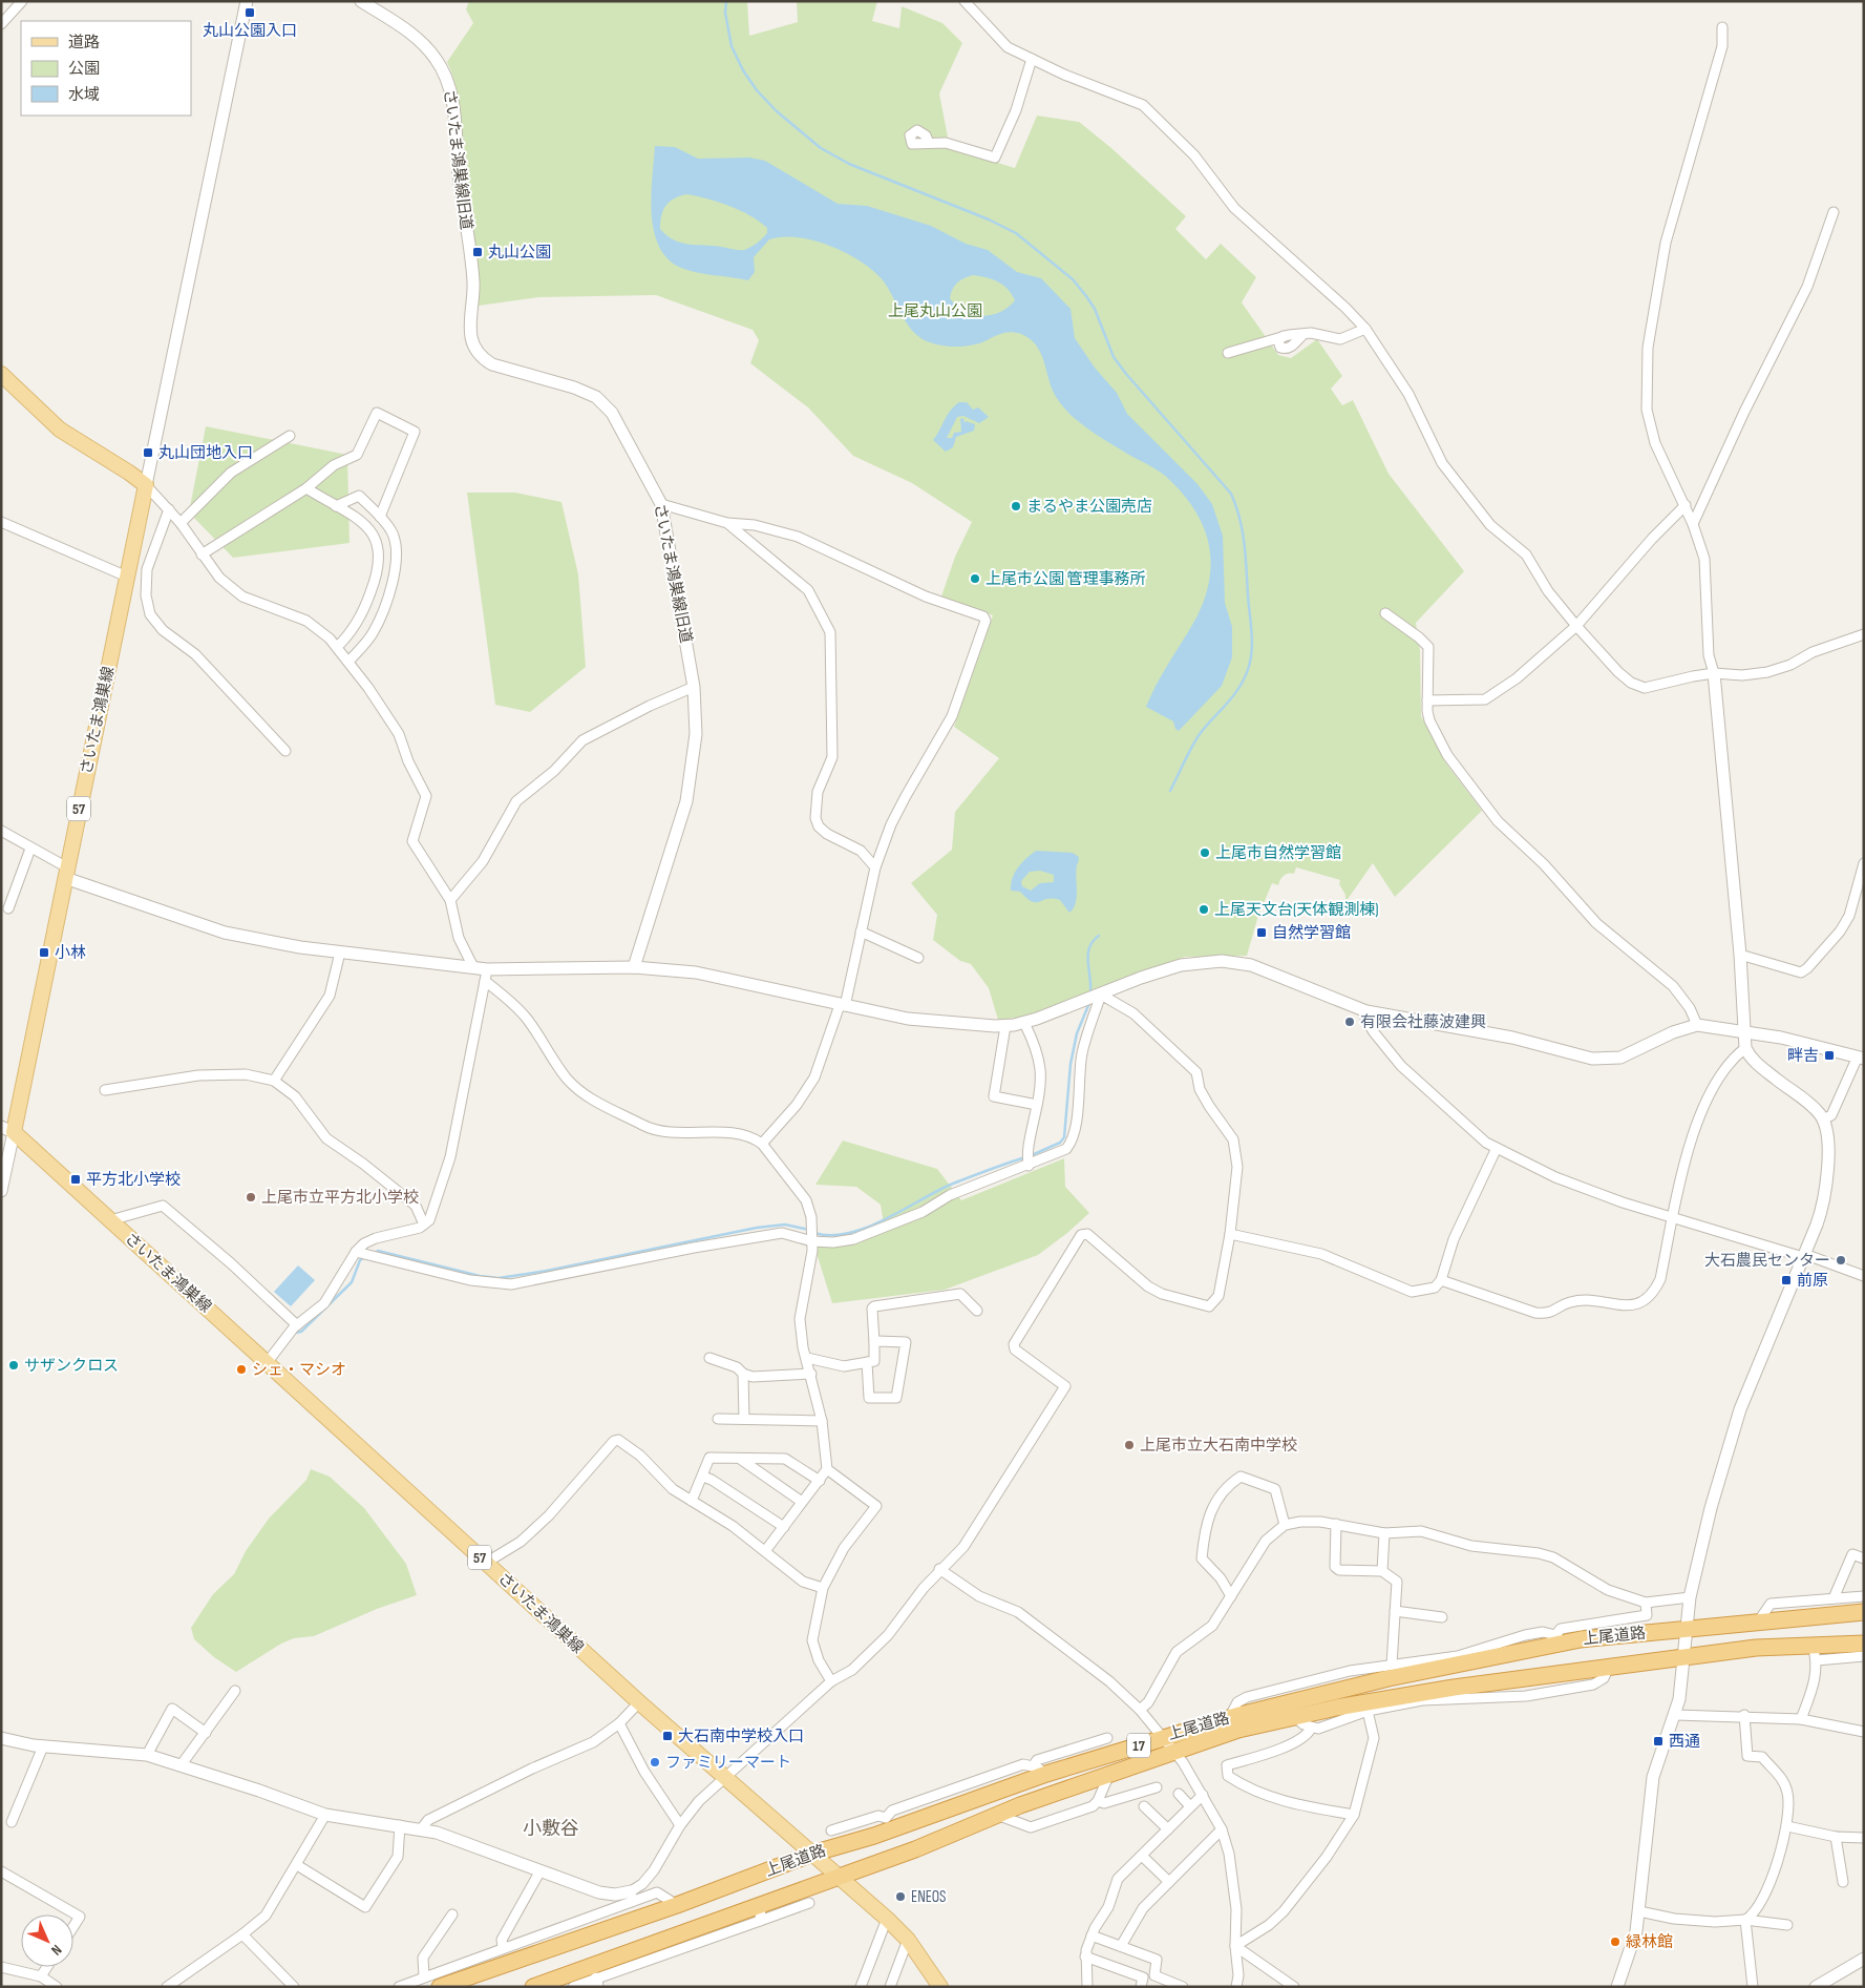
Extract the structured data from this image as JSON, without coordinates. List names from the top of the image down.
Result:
{
  "streets": {
    "highway": ["上尾道路", "17"],
    "main road": ["さいたま鴻巣線", "57"],
    "street": ["さいたま鴻巣線旧道"]
  },
  "crossings": [
    ["さいたま鴻巣線", "上尾道路"]
  ],
  "districts": ["小敷谷"],
  "parks": ["上尾丸山公園"],
  "places": {
    "transit": [
      "丸山公園入口",
      "丸山公園",
      "丸山団地入口",
      "自然学習館",
      "小林",
      "畔吉",
      "平方北小学校",
      "前原",
      "大石南中学校入口",
      "西通"
    ],
    "other": [
      "まるやま公園売店",
      "上尾市公園 管理事務所",
      "上尾市自然学習館",
      "上尾天文台(天体観測棟)",
      "有限会社藤波建興",
      "上尾市立平方北小学校",
      "大石農民センター",
      "サザンクロス",
      "シェ・マシオ",
      "上尾市立大石南中学校",
      "ファミリーマート",
      "ENEOS",
      "緑林館"
    ]
  },
  "legend": ["道路", "公園", "水域"],
  "north": "bottom right"
}
